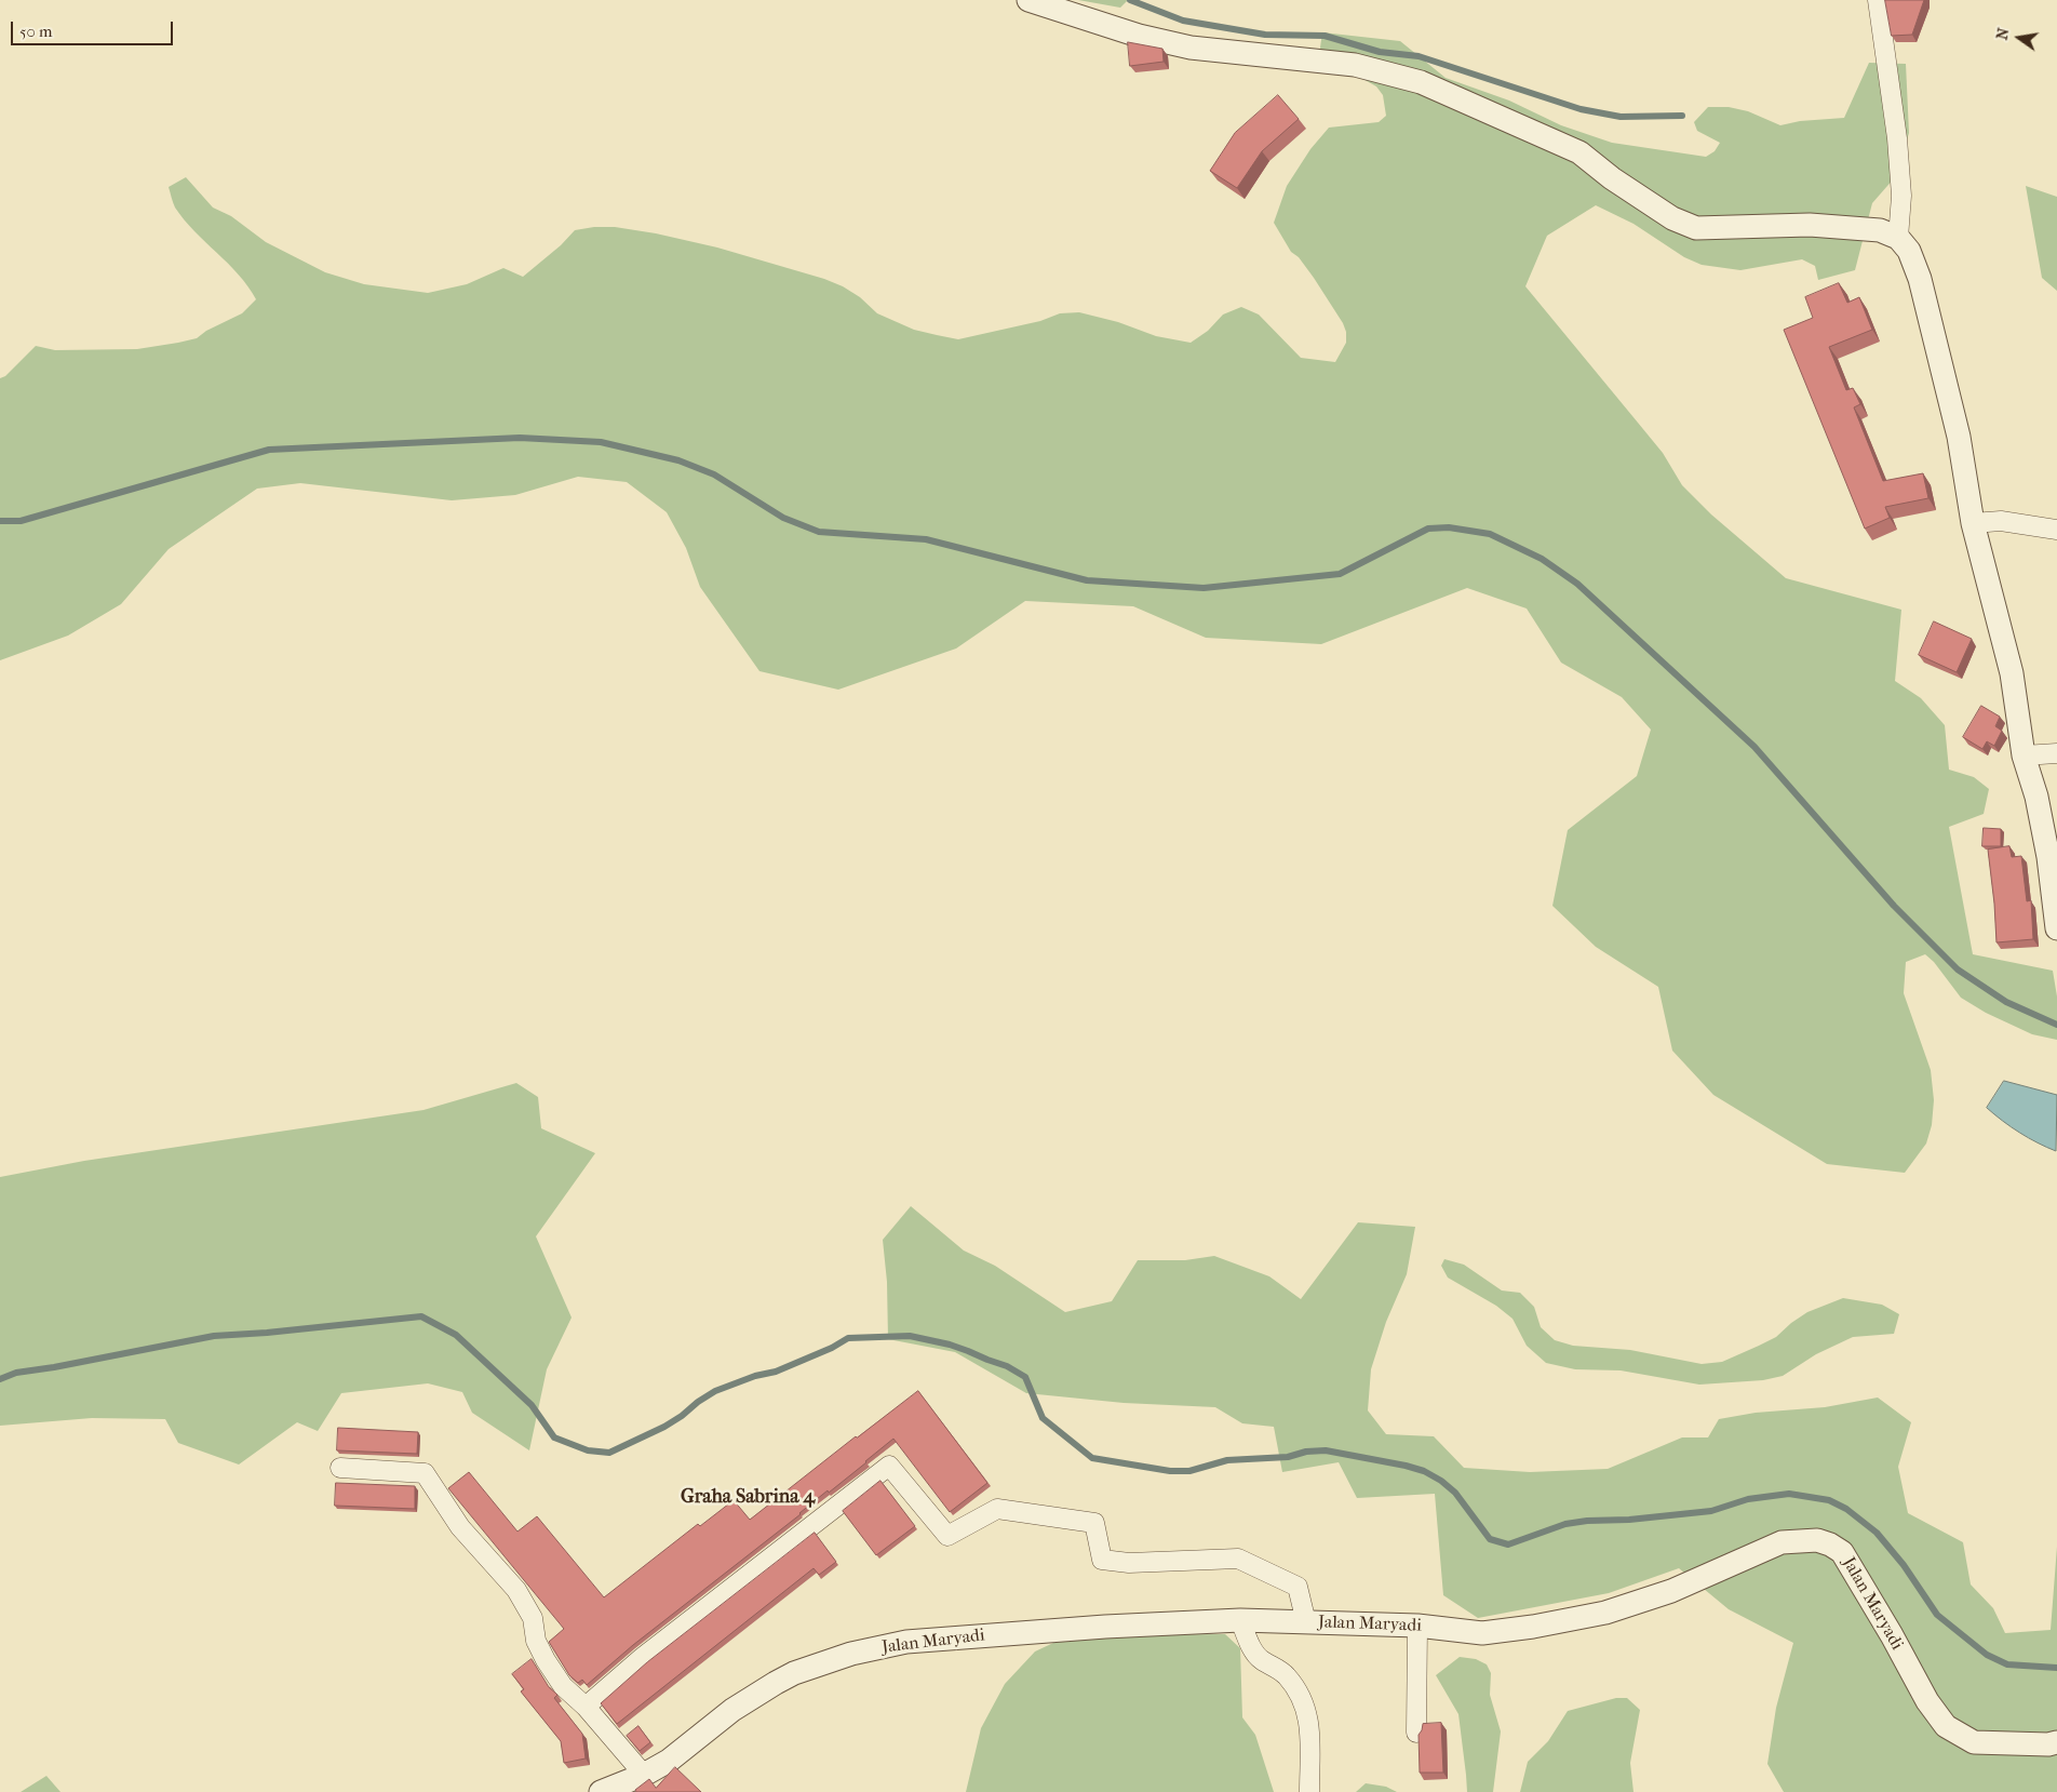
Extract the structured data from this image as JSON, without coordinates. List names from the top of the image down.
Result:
{
  "streets": {
    "street": ["Jalan Maryadi"]
  },
  "districts": ["Graha Sabrina 4"],
  "scale_bar": "50 m",
  "north": "left"
}
